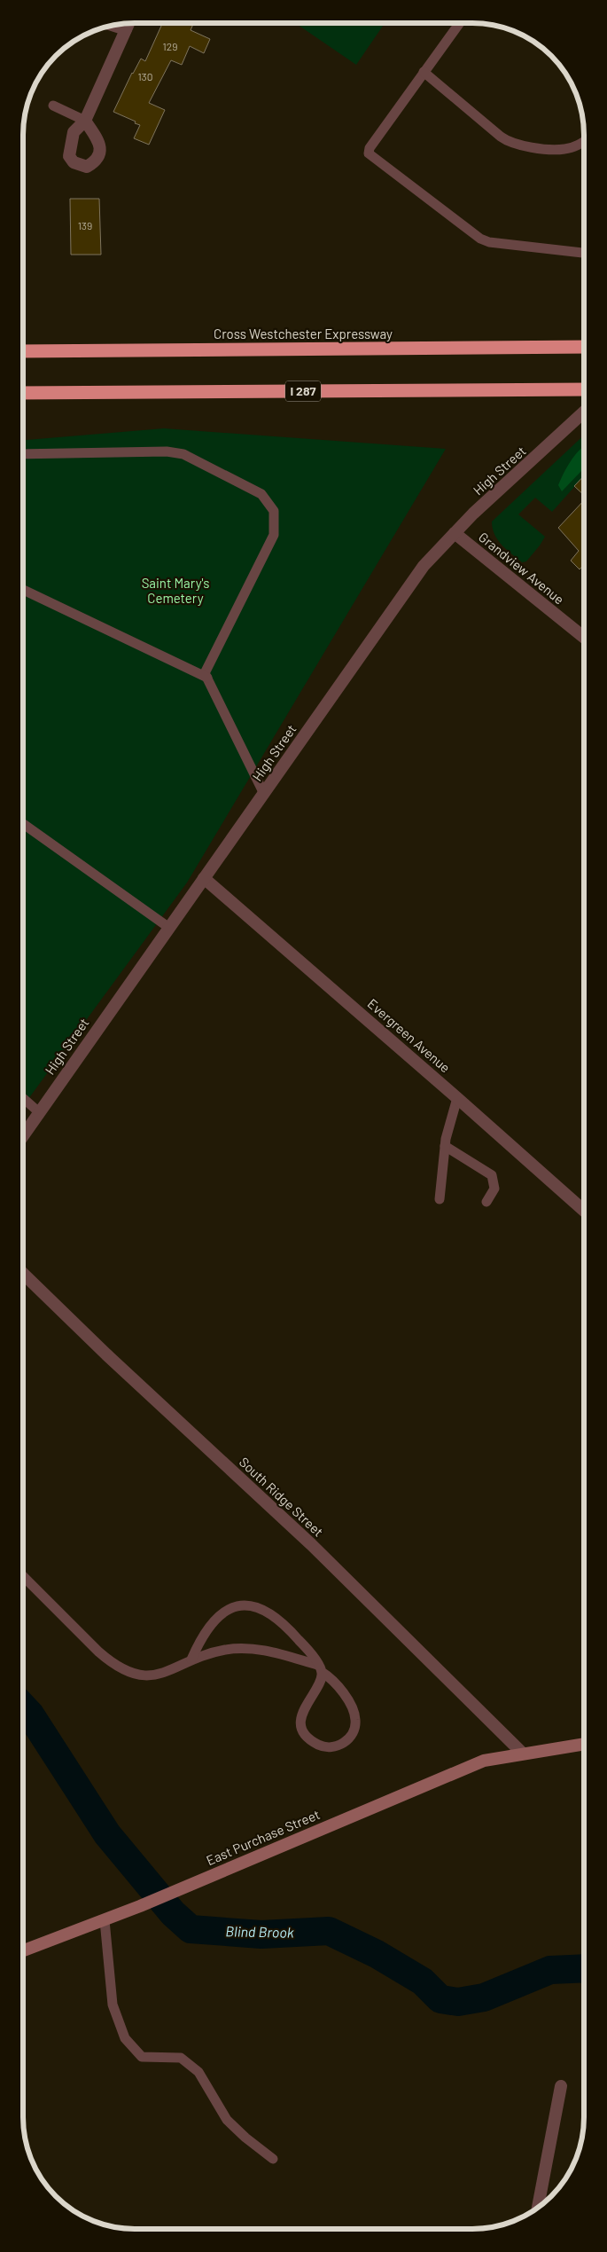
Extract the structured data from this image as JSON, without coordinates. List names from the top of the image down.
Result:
{
  "streets": {
    "highway": ["Cross Westchester Expressway", "I 287"],
    "main road": ["East Purchase Street"],
    "street": [
      "High Street",
      "Grandview Avenue",
      "Evergreen Avenue",
      "South Ridge Street"
    ]
  },
  "crossings": [
    ["High Street", "Grandview Avenue"],
    ["High Street", "Evergreen Avenue"],
    ["South Ridge Street", "East Purchase Street"]
  ],
  "water": ["Blind Brook"],
  "parks": ["Saint Mary's Cemetery"],
  "house_numbers": ["129", "130", "139"]
}
